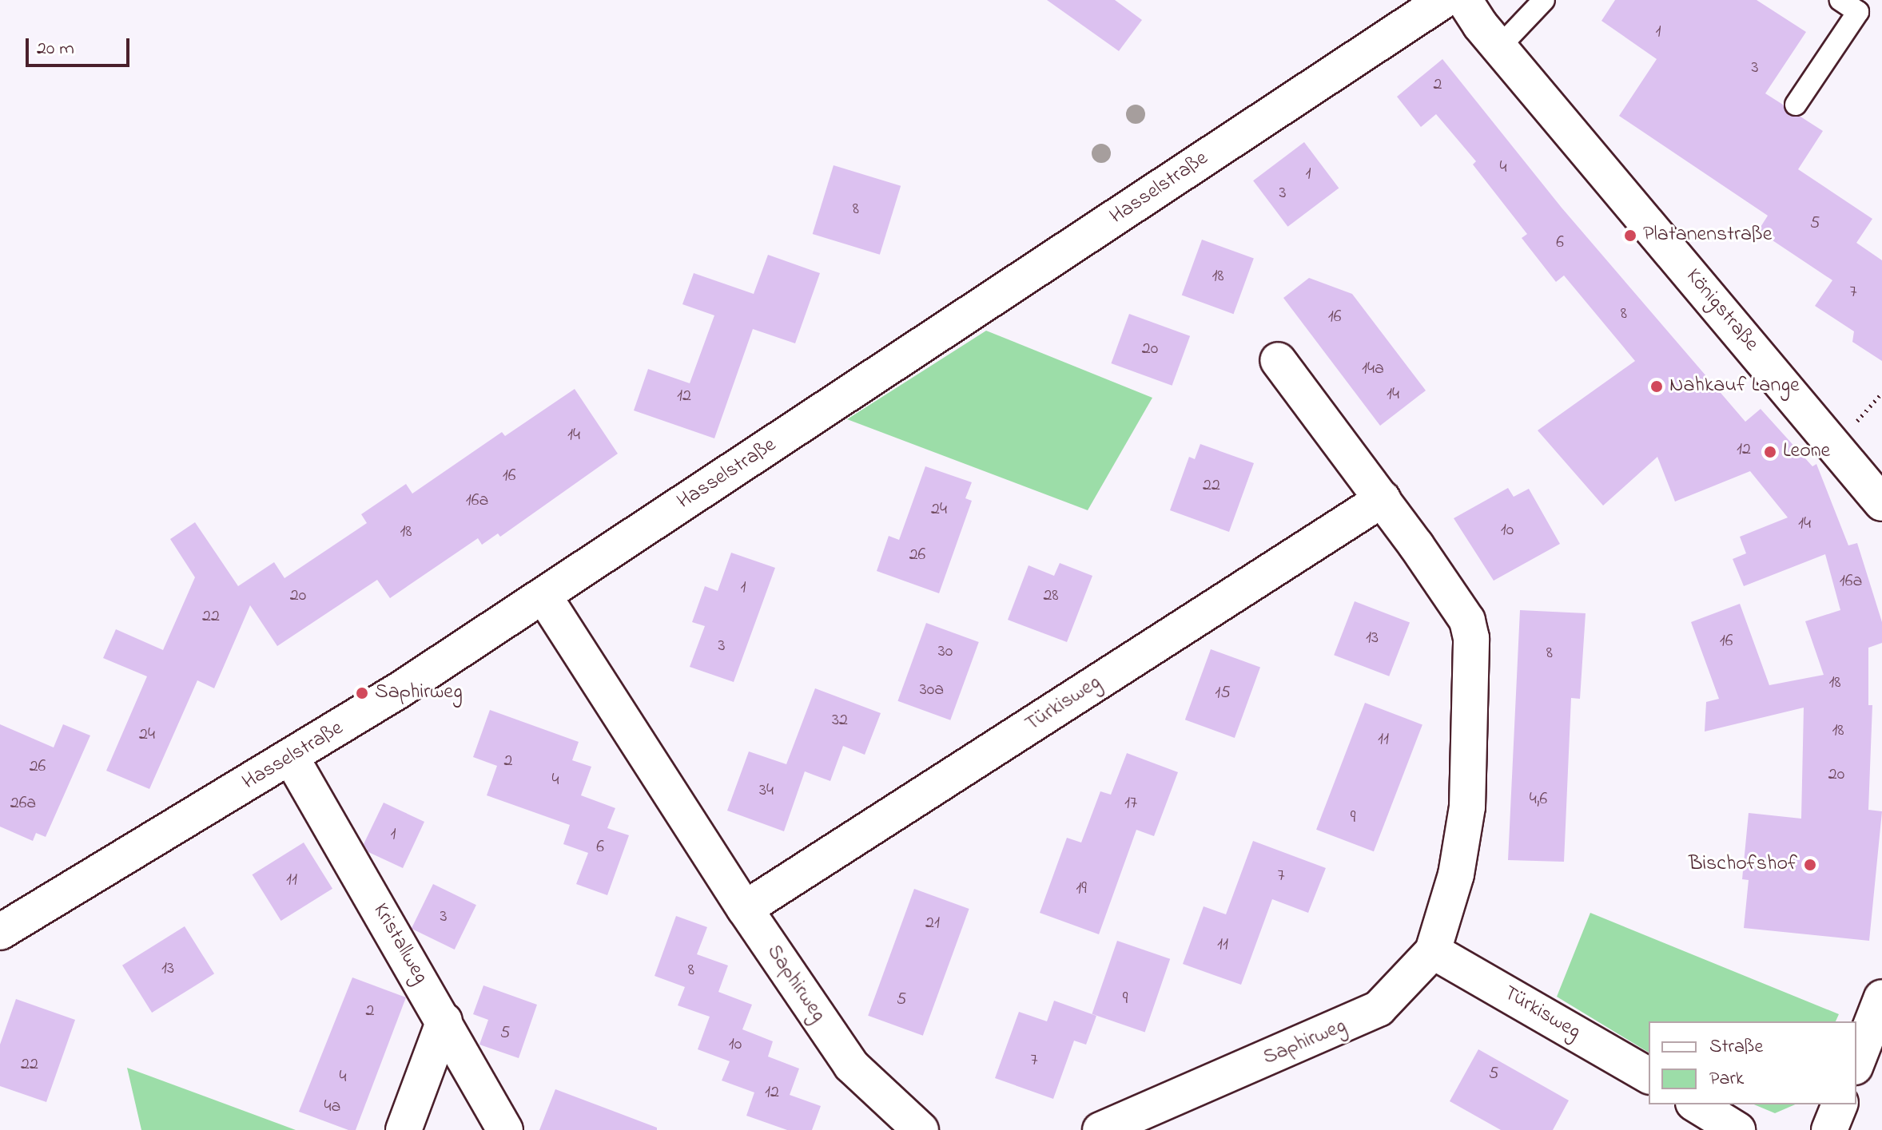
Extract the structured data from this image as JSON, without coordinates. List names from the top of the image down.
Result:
{
  "streets": {
    "street": [
      "Hasselstraße",
      "Königstraße",
      "Türkisweg",
      "Kristallweg",
      "Saphirweg"
    ]
  },
  "crossings": [
    ["Hasselstraße", "Kristallweg"],
    ["Hasselstraße", "Saphirweg"],
    ["Türkisweg", "Saphirweg"]
  ],
  "places": [
    "Platanenstraße",
    "Nahkauf Lange",
    "Leone",
    "Saphirweg",
    "Bischofshof"
  ],
  "house_numbers": [
    "1",
    "3",
    "2",
    "4",
    "1",
    "3",
    "8",
    "5",
    "6",
    "18",
    "7",
    "8",
    "16",
    "20",
    "14a",
    "14",
    "12",
    "14",
    "12",
    "16",
    "22",
    "16a",
    "24",
    "14",
    "10",
    "18",
    "26",
    "16a",
    "1",
    "20",
    "28",
    "22",
    "13",
    "16",
    "3",
    "30",
    "8",
    "18",
    "30a",
    "15",
    "32",
    "18",
    "24",
    "11",
    "2",
    "26",
    "20",
    "4",
    "34",
    "4,6",
    "26a",
    "17",
    "9",
    "1",
    "6",
    "7",
    "11",
    "19",
    "3",
    "21",
    "11",
    "13",
    "8",
    "9",
    "5",
    "2",
    "5",
    "10",
    "7",
    "22",
    "5",
    "4",
    "12",
    "4a"
  ],
  "legend": ["Straße", "Park"],
  "scale_bar": "20 m"
}
